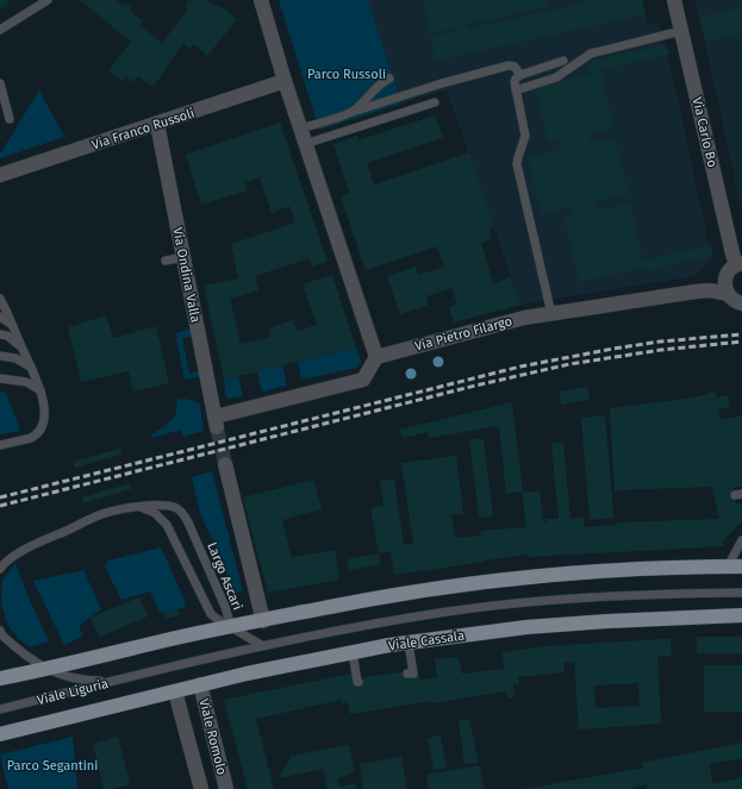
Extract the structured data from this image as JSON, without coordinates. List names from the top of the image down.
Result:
{
  "streets": {
    "main road": ["Viale Cassala", "Viale Liguria"],
    "street": [
      "Via Franco Russoli",
      "Via Carlo Bo",
      "Via Ondina Valla",
      "Via Pietro Filargo",
      "Viale Romolo"
    ],
    "lane": ["Largo Ascari"]
  },
  "crossings": [
    ["Via Franco Russoli", "Via Ondina Valla"],
    ["Via Ondina Valla", "Via Pietro Filargo"],
    ["Viale Cassala", "Viale Liguria"],
    ["Viale Cassala", "Viale Romolo"]
  ],
  "parks": ["Parco Russoli", "Parco Segantini"]
}
